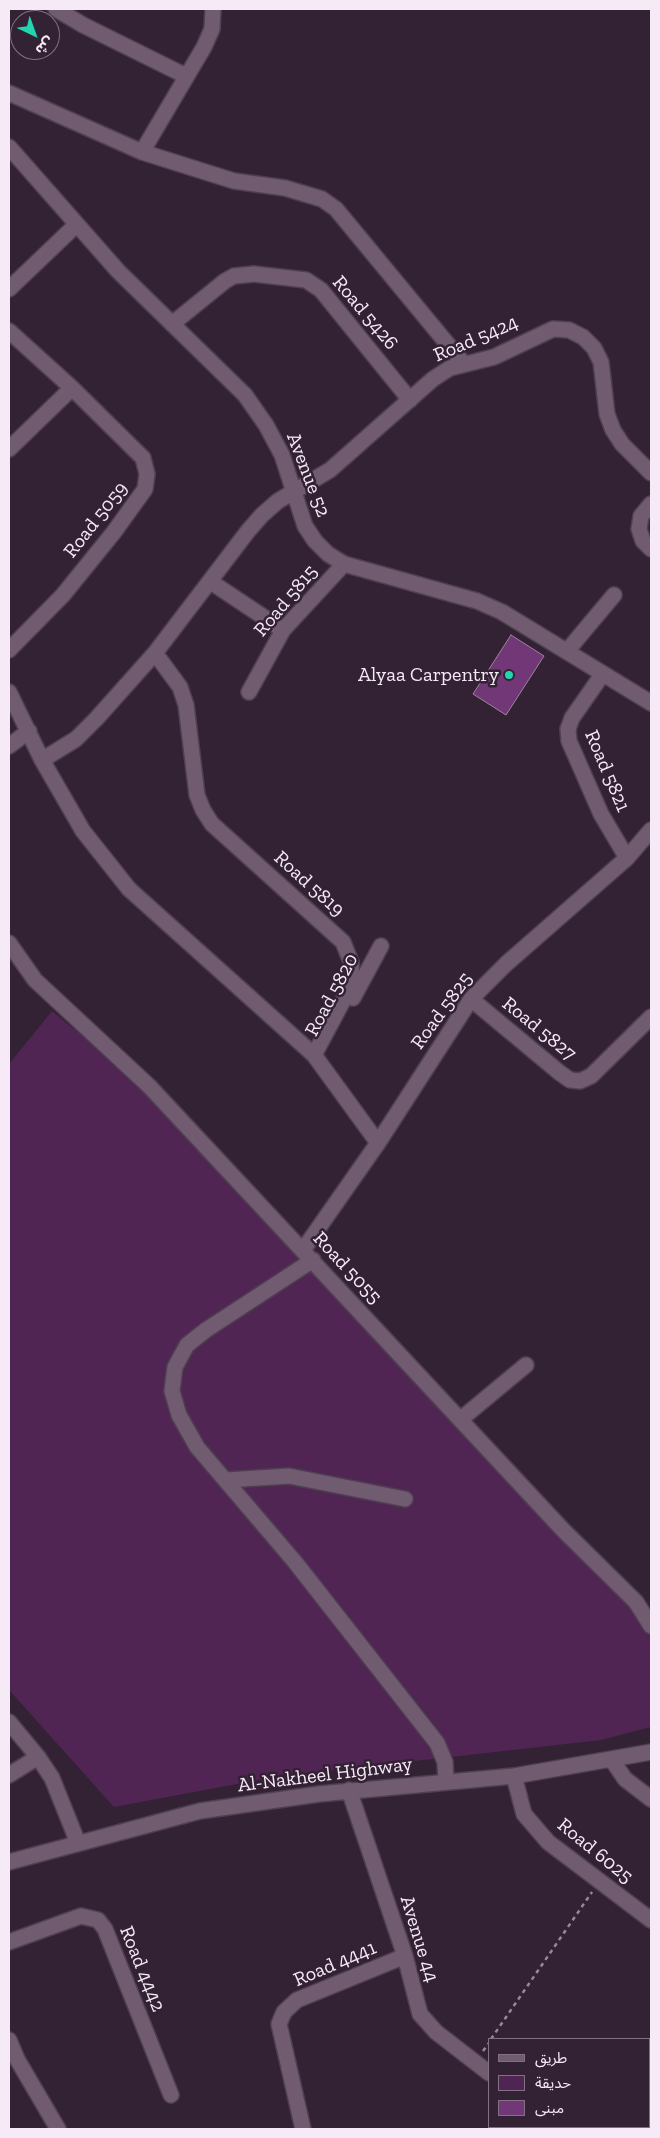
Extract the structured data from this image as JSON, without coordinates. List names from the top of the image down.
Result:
{
  "streets": {
    "street": [
      "Road 5426",
      "Road 5424",
      "Avenue 52",
      "Road 5059",
      "Road 5815",
      "Road 5821",
      "Road 5819",
      "Road 5820",
      "Road 5825",
      "Road 5827",
      "Road 5055",
      "Al-Nakheel Highway",
      "Road 6025",
      "Avenue 44",
      "Road 4441",
      "Road 4442"
    ]
  },
  "crossings": [
    ["Road 5426", "Road 5424"],
    ["Road 5426", "Avenue 52"],
    ["Road 5424", "Avenue 52"],
    ["Avenue 52", "Road 5815"],
    ["Avenue 52", "Road 5821"],
    ["Road 5821", "Road 5825"],
    ["Road 5819", "Road 5820"],
    ["Road 5825", "Road 5827"],
    ["Road 5825", "Road 5055"],
    ["Al-Nakheel Highway", "Road 6025"],
    ["Al-Nakheel Highway", "Avenue 44"],
    ["Avenue 44", "Road 4441"]
  ],
  "places": ["Alyaa Carpentry"],
  "legend": ["طريق", "حديقة", "مبنى"],
  "north": "bottom right"
}
